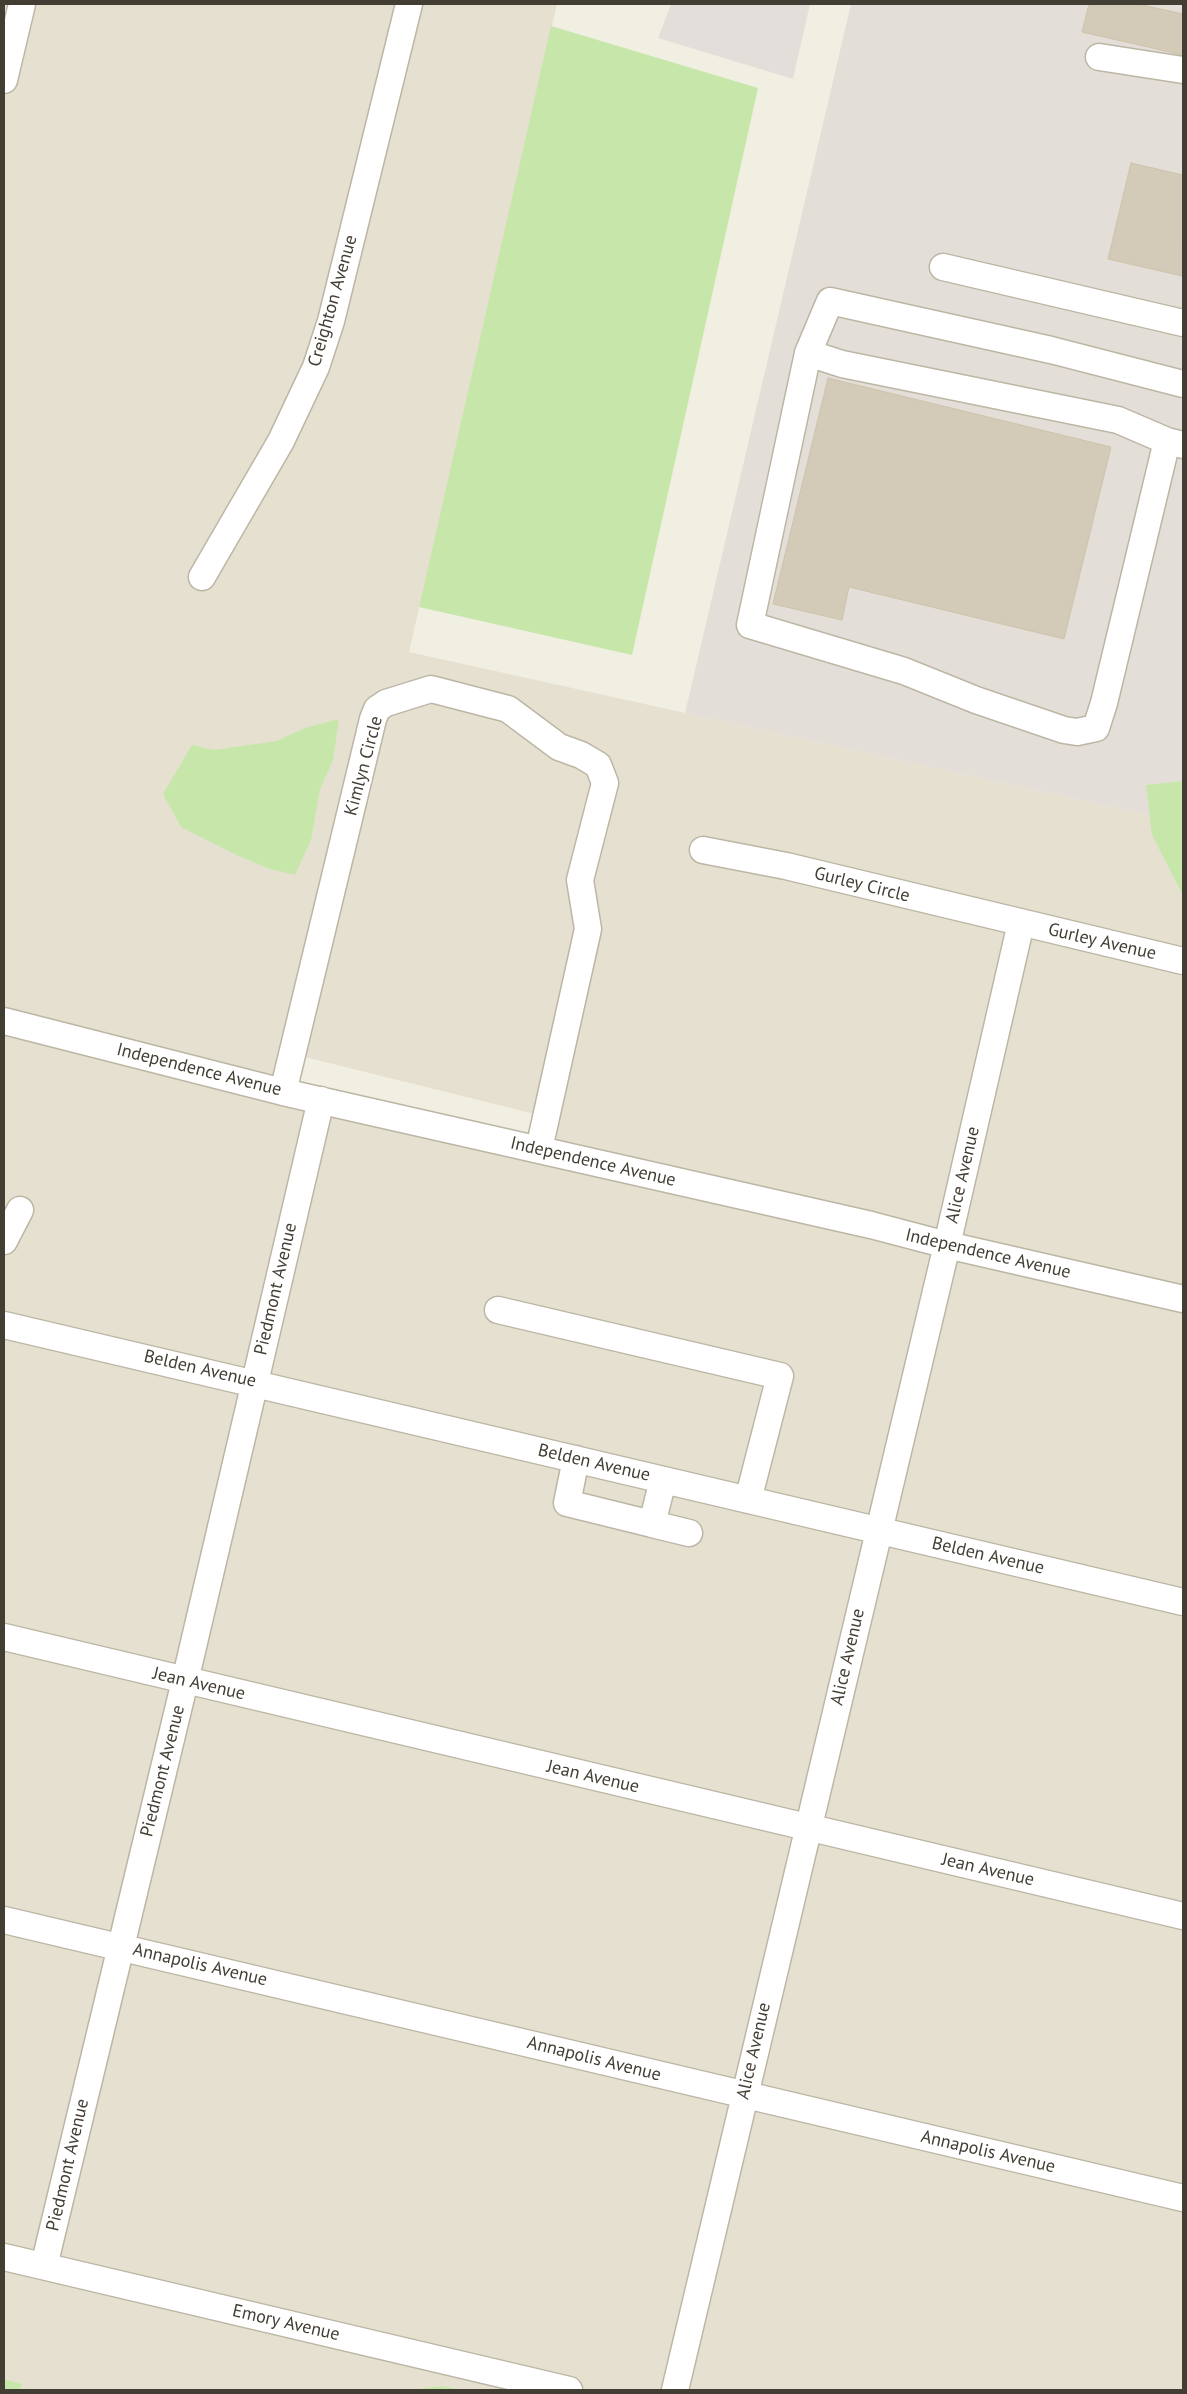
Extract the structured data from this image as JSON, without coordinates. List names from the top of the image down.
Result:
{
  "streets": {
    "street": [
      "Creighton Avenue",
      "Kimlyn Circle",
      "Gurley Circle",
      "Gurley Avenue",
      "Independence Avenue",
      "Alice Avenue",
      "Piedmont Avenue",
      "Belden Avenue",
      "Jean Avenue",
      "Annapolis Avenue",
      "Emory Avenue"
    ]
  },
  "crossings": [
    ["Kimlyn Circle", "Independence Avenue"],
    ["Gurley Circle", "Gurley Avenue"],
    ["Gurley Circle", "Alice Avenue"],
    ["Gurley Avenue", "Alice Avenue"],
    ["Independence Avenue", "Alice Avenue"],
    ["Independence Avenue", "Piedmont Avenue"],
    ["Alice Avenue", "Belden Avenue"],
    ["Alice Avenue", "Jean Avenue"],
    ["Alice Avenue", "Annapolis Avenue"],
    ["Piedmont Avenue", "Belden Avenue"],
    ["Piedmont Avenue", "Jean Avenue"],
    ["Piedmont Avenue", "Annapolis Avenue"],
    ["Piedmont Avenue", "Emory Avenue"]
  ]
}
